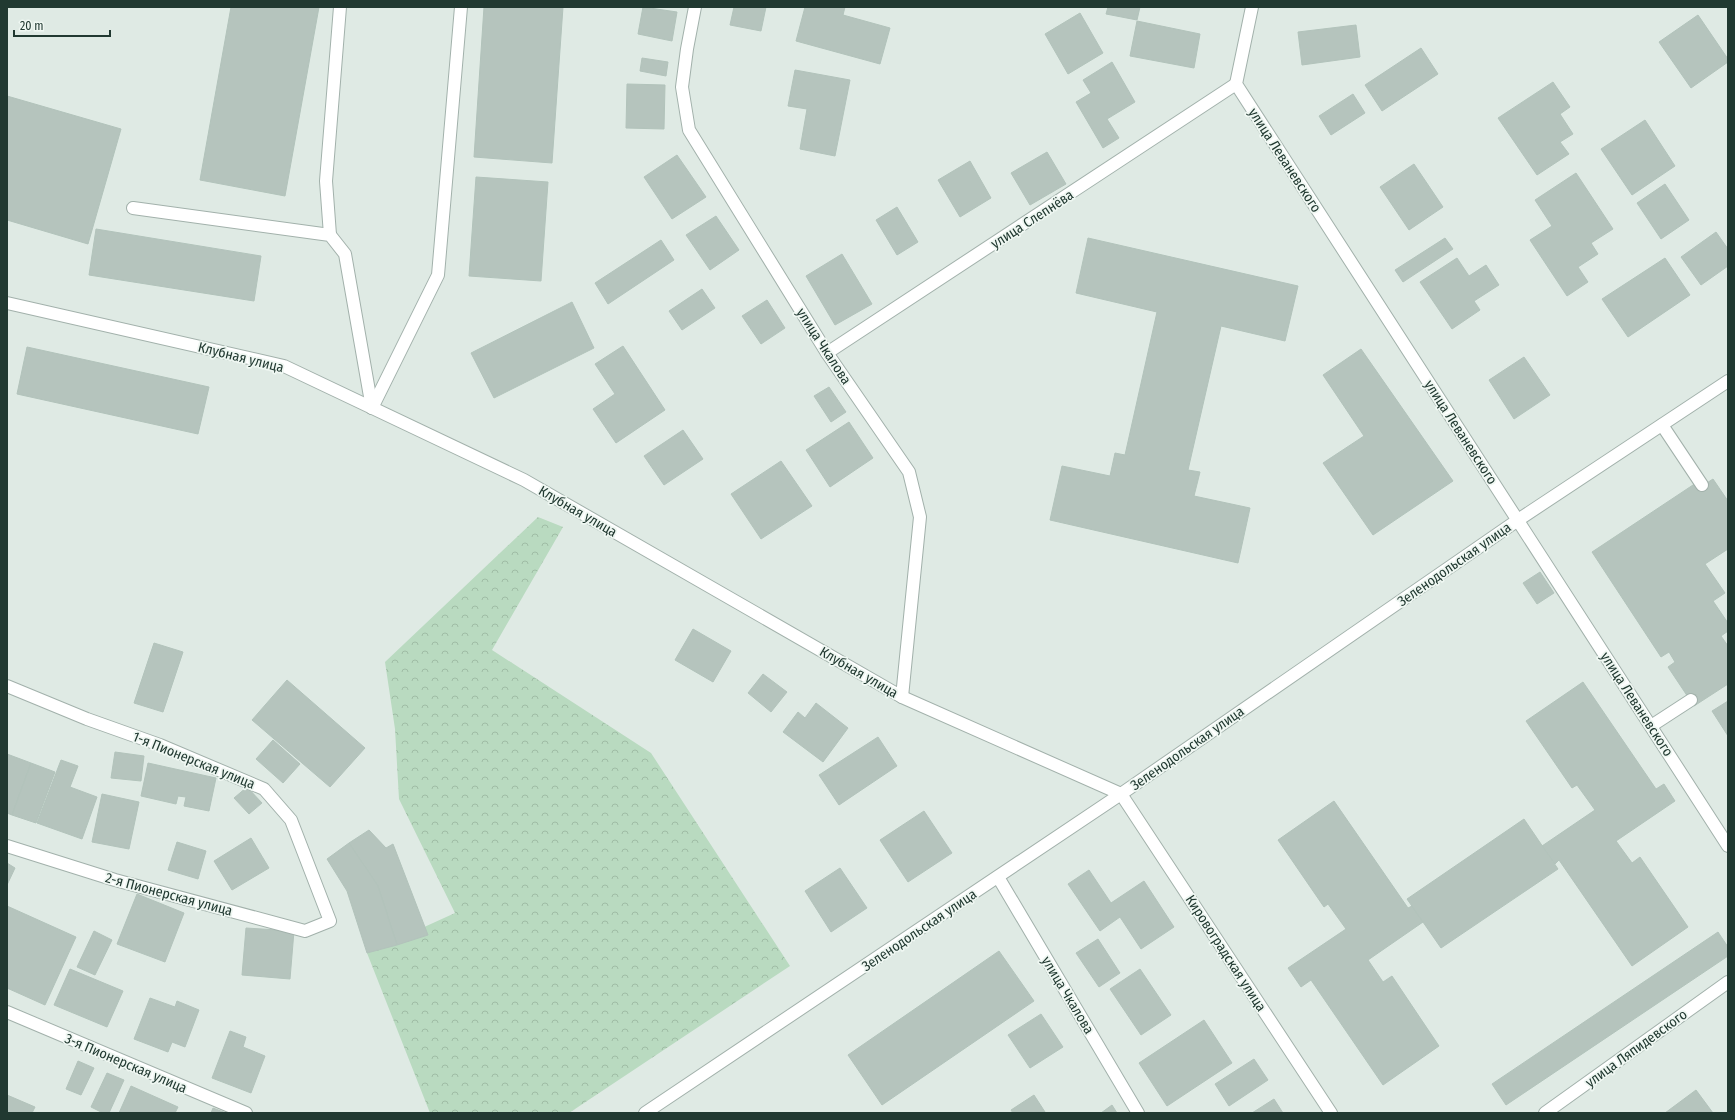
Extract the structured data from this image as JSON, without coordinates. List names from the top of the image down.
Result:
{
  "streets": {
    "street": [
      "улица Леваневского",
      "улица Слепнёва",
      "улица Чкалова",
      "Клубная улица",
      "Зеленодольская улица",
      "1-я Пионерская улица",
      "2-я Пионерская улица",
      "Кировоградская улица",
      "улица Ляпидевского",
      "3-я Пионерская улица"
    ]
  },
  "crossings": [
    ["улица Леваневского", "улица Слепнёва"],
    ["улица Леваневского", "Зеленодольская улица"],
    ["улица Слепнёва", "улица Чкалова"],
    ["улица Чкалова", "Клубная улица"],
    ["улица Чкалова", "Зеленодольская улица"],
    ["Клубная улица", "Зеленодольская улица"],
    ["Клубная улица", "Кировоградская улица"],
    ["Зеленодольская улица", "Кировоградская улица"],
    ["1-я Пионерская улица", "2-я Пионерская улица"]
  ],
  "scale_bar": "20 m"
}
